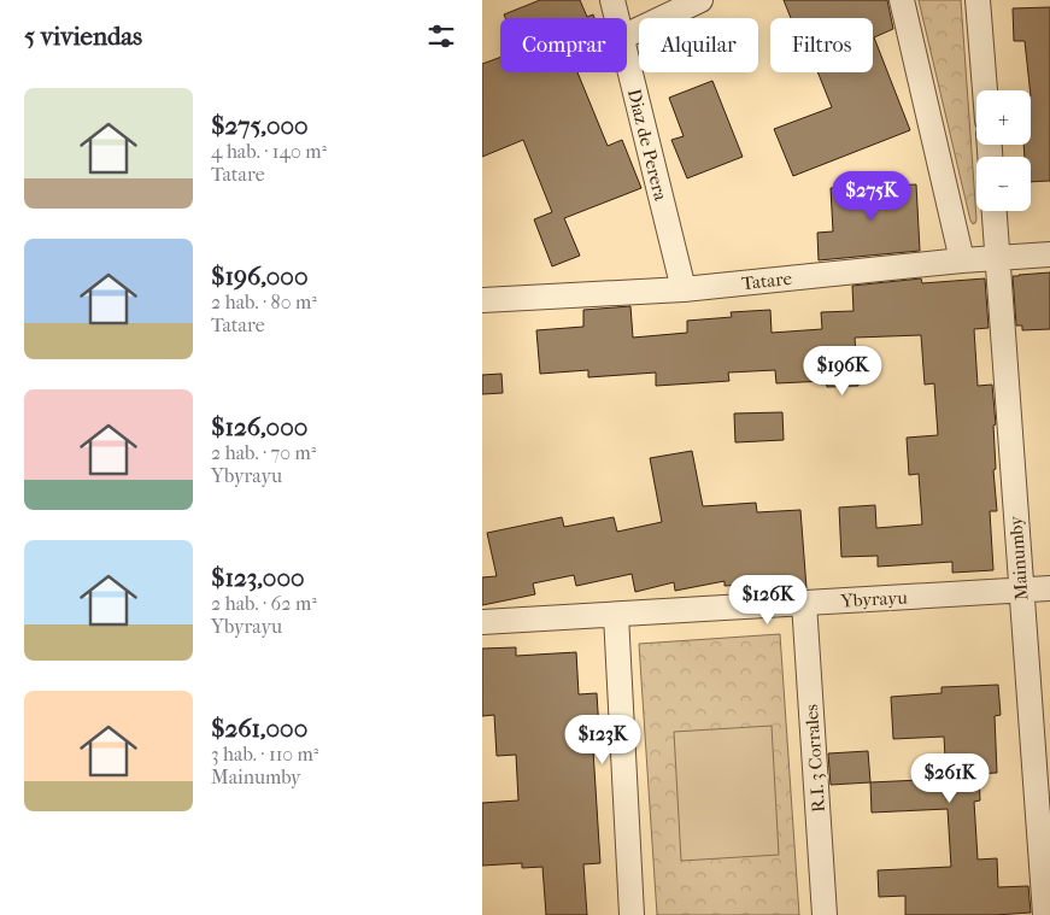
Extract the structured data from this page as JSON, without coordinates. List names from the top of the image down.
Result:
{
  "streets": {
    "street": [
      "Diaz de Perera",
      "Tatare",
      "Mainumby",
      "Ybyrayu",
      "R.I. 3 Corrales"
    ]
  },
  "crossings": [
    ["Diaz de Perera", "Tatare"],
    ["Tatare", "Mainumby"],
    ["Mainumby", "Ybyrayu"],
    ["Ybyrayu", "R.I. 3 Corrales"]
  ],
  "page": {
    "heading": "5 viviendas",
    "chip": ["Comprar", "Alquilar", "Filtros"],
    "list": [
      {
        "name": "$275,000",
        "note": "4 hab. · 140 m² · Tatare"
      },
      {
        "name": "$196,000",
        "note": "2 hab. · 80 m² · Tatare"
      },
      {
        "name": "$126,000",
        "note": "2 hab. · 70 m² · Ybyrayu"
      },
      {
        "name": "$123,000",
        "note": "2 hab. · 62 m² · Ybyrayu"
      },
      {
        "name": "$261,000",
        "note": "3 hab. · 110 m² · Mainumby"
      }
    ],
    "map_buttons": ["+", "−"],
    "price": [
      "$275K",
      "$196K",
      "$126K",
      "$123K",
      "$261K"
    ]
  }
}
